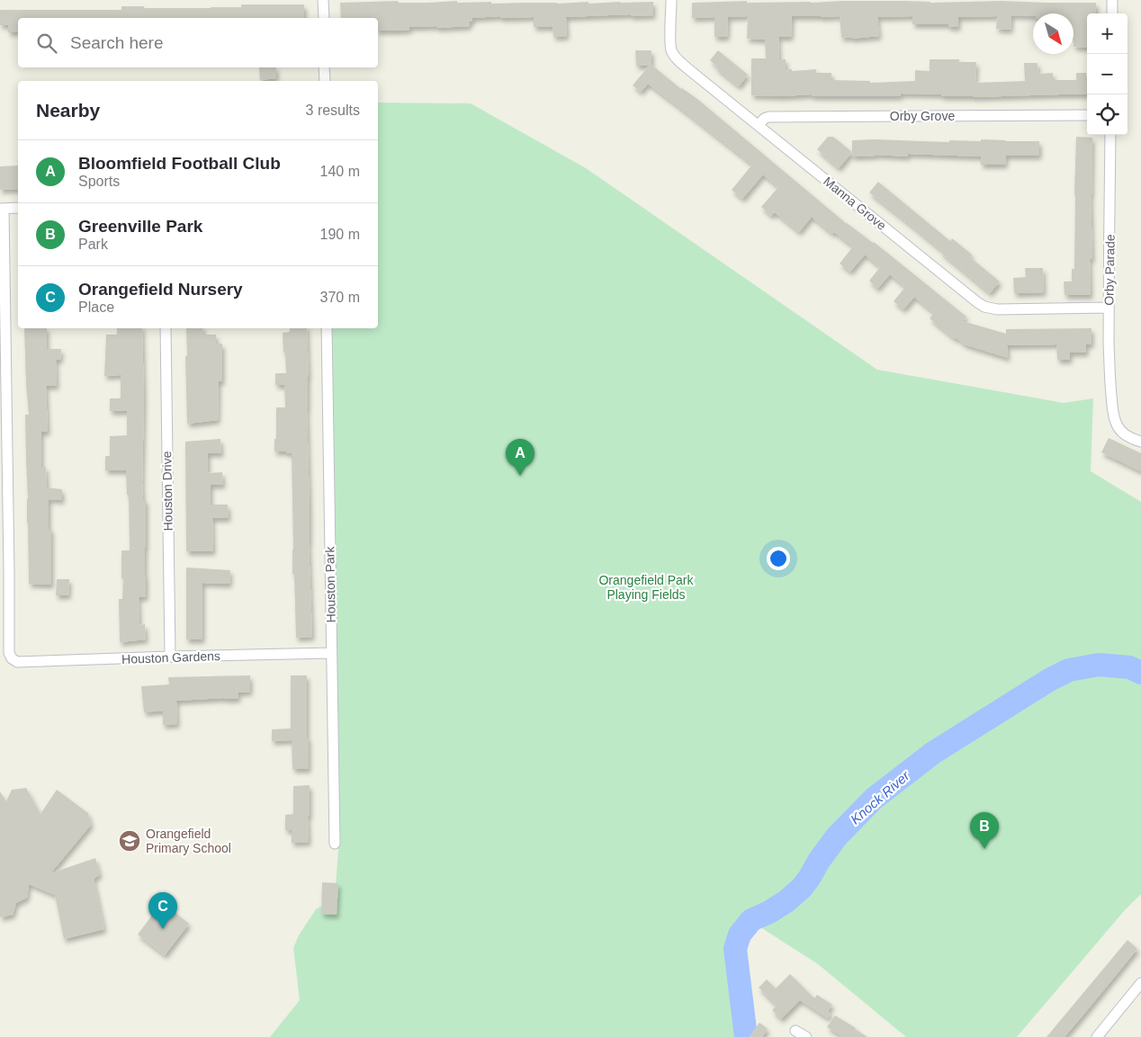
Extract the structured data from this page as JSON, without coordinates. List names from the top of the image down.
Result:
{
  "streets": {
    "street": [
      "Orby Grove",
      "Manna Grove",
      "Orby Parade",
      "Houston Drive",
      "Houston Park",
      "Houston Gardens"
    ]
  },
  "crossings": [
    ["Orby Grove", "Manna Grove"],
    ["Manna Grove", "Orby Parade"],
    ["Houston Drive", "Houston Gardens"],
    ["Houston Park", "Houston Gardens"]
  ],
  "water": ["Knock River"],
  "parks": ["Orangefield Park Playing Fields"],
  "places": {
    "school or university": ["Orangefield Primary School"]
  },
  "north": "bottom right",
  "page": {
    "map_buttons": ["+", "−"],
    "search": "Search here",
    "heading": ["Nearby", "3 results"],
    "list": [
      {
        "mark": "A",
        "name": "Bloomfield Football Club",
        "note": "Sports",
        "value": "140 m"
      },
      {
        "mark": "B",
        "name": "Greenville Park",
        "note": "Park",
        "value": "190 m"
      },
      {
        "mark": "C",
        "name": "Orangefield Nursery",
        "note": "Place",
        "value": "370 m"
      }
    ],
    "pins": ["A", "B", "C"]
  }
}
